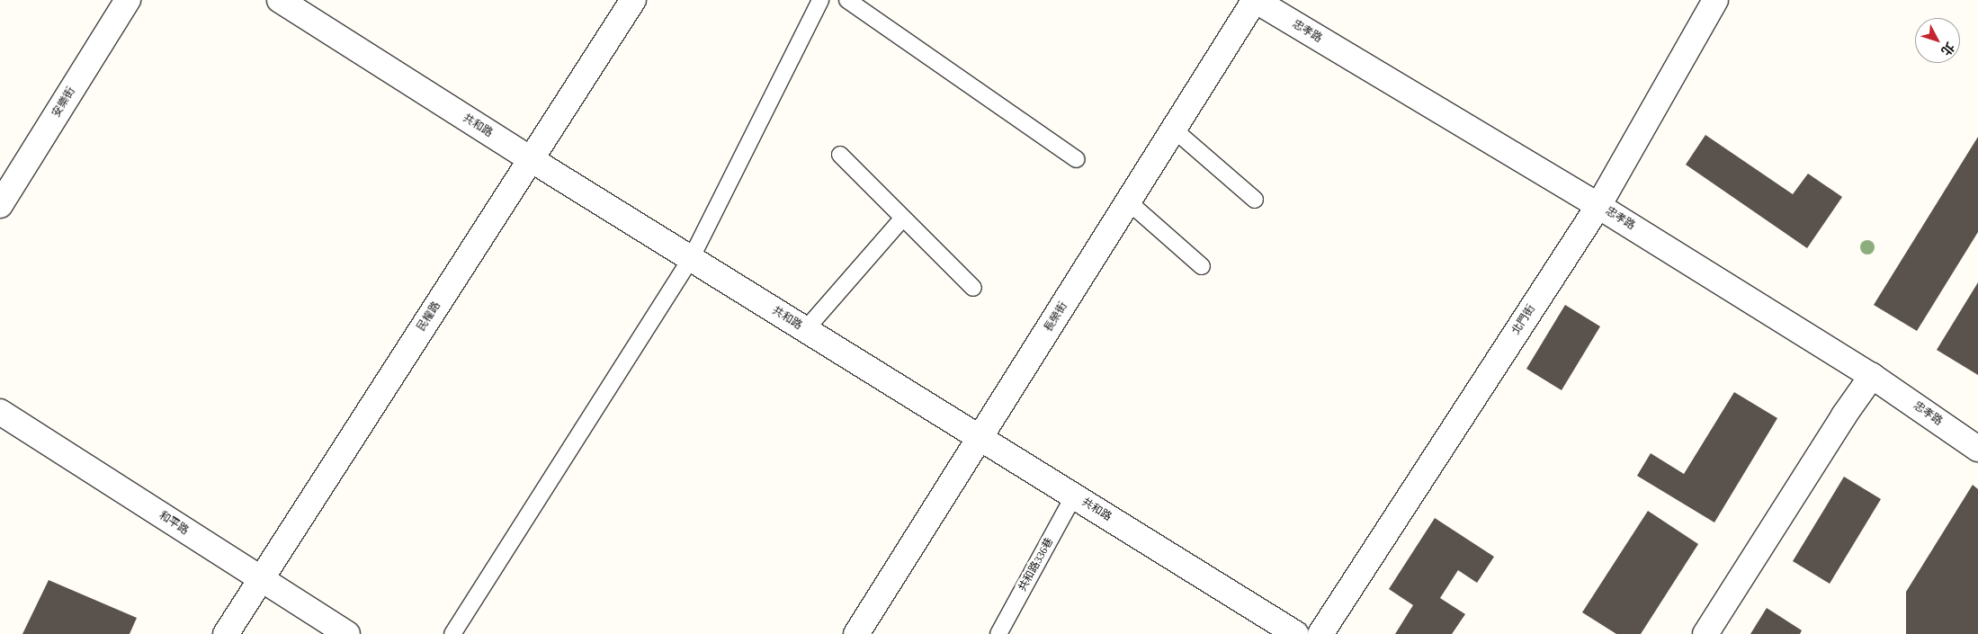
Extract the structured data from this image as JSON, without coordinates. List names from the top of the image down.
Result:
{
  "streets": {
    "street": [
      "忠孝路",
      "安樂街",
      "共和路",
      "民權路",
      "長榮街",
      "北門街",
      "和平路"
    ],
    "lane": ["共和路336巷"]
  },
  "crossings": [
    ["忠孝路", "長榮街"],
    ["忠孝路", "北門街"],
    ["共和路", "民權路"],
    ["共和路", "長榮街"],
    ["共和路", "共和路336巷"],
    ["民權路", "和平路"]
  ],
  "north": "bottom right"
}
